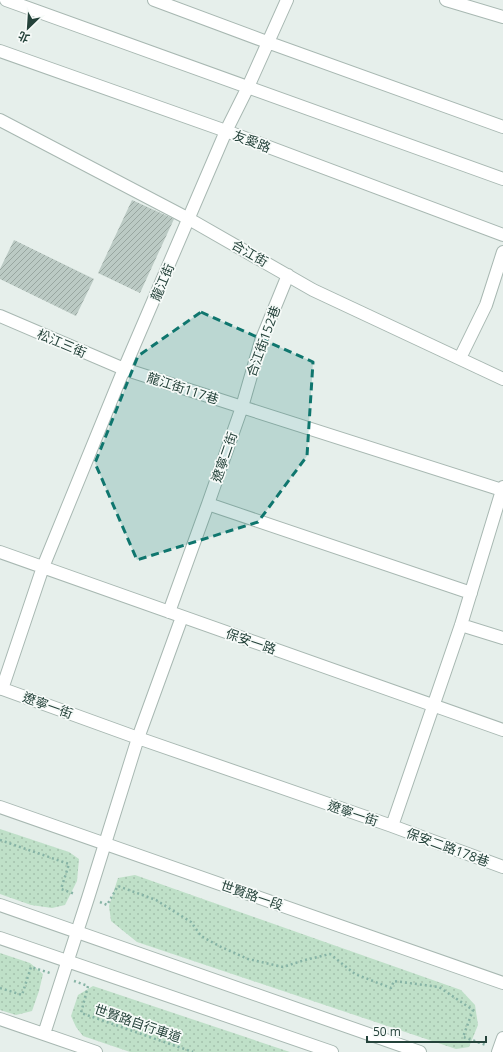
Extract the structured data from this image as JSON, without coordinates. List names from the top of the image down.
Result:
{
  "streets": {
    "street": [
      "友愛路",
      "合江街",
      "龍江街",
      "合江街152巷",
      "松江三街",
      "龍江街117巷",
      "遼寧二街",
      "保安一路",
      "遼寧一街",
      "保安二路178巷",
      "世賢路一段"
    ],
    "path": ["世賢路自行車道"]
  },
  "crossings": [
    ["友愛路", "龍江街"],
    ["合江街", "龍江街"],
    ["合江街", "合江街152巷"],
    ["龍江街", "松江三街"],
    ["龍江街", "龍江街117巷"],
    ["龍江街", "保安一路"],
    ["龍江街", "遼寧一街"],
    ["合江街152巷", "龍江街117巷"],
    ["合江街152巷", "遼寧二街"],
    ["松江三街", "龍江街117巷"],
    ["龍江街117巷", "遼寧二街"],
    ["遼寧二街", "保安一路"],
    ["保安一路", "遼寧一街"],
    ["遼寧一街", "保安二路178巷"]
  ],
  "scale_bar": "50 m",
  "north": "bottom left"
}
